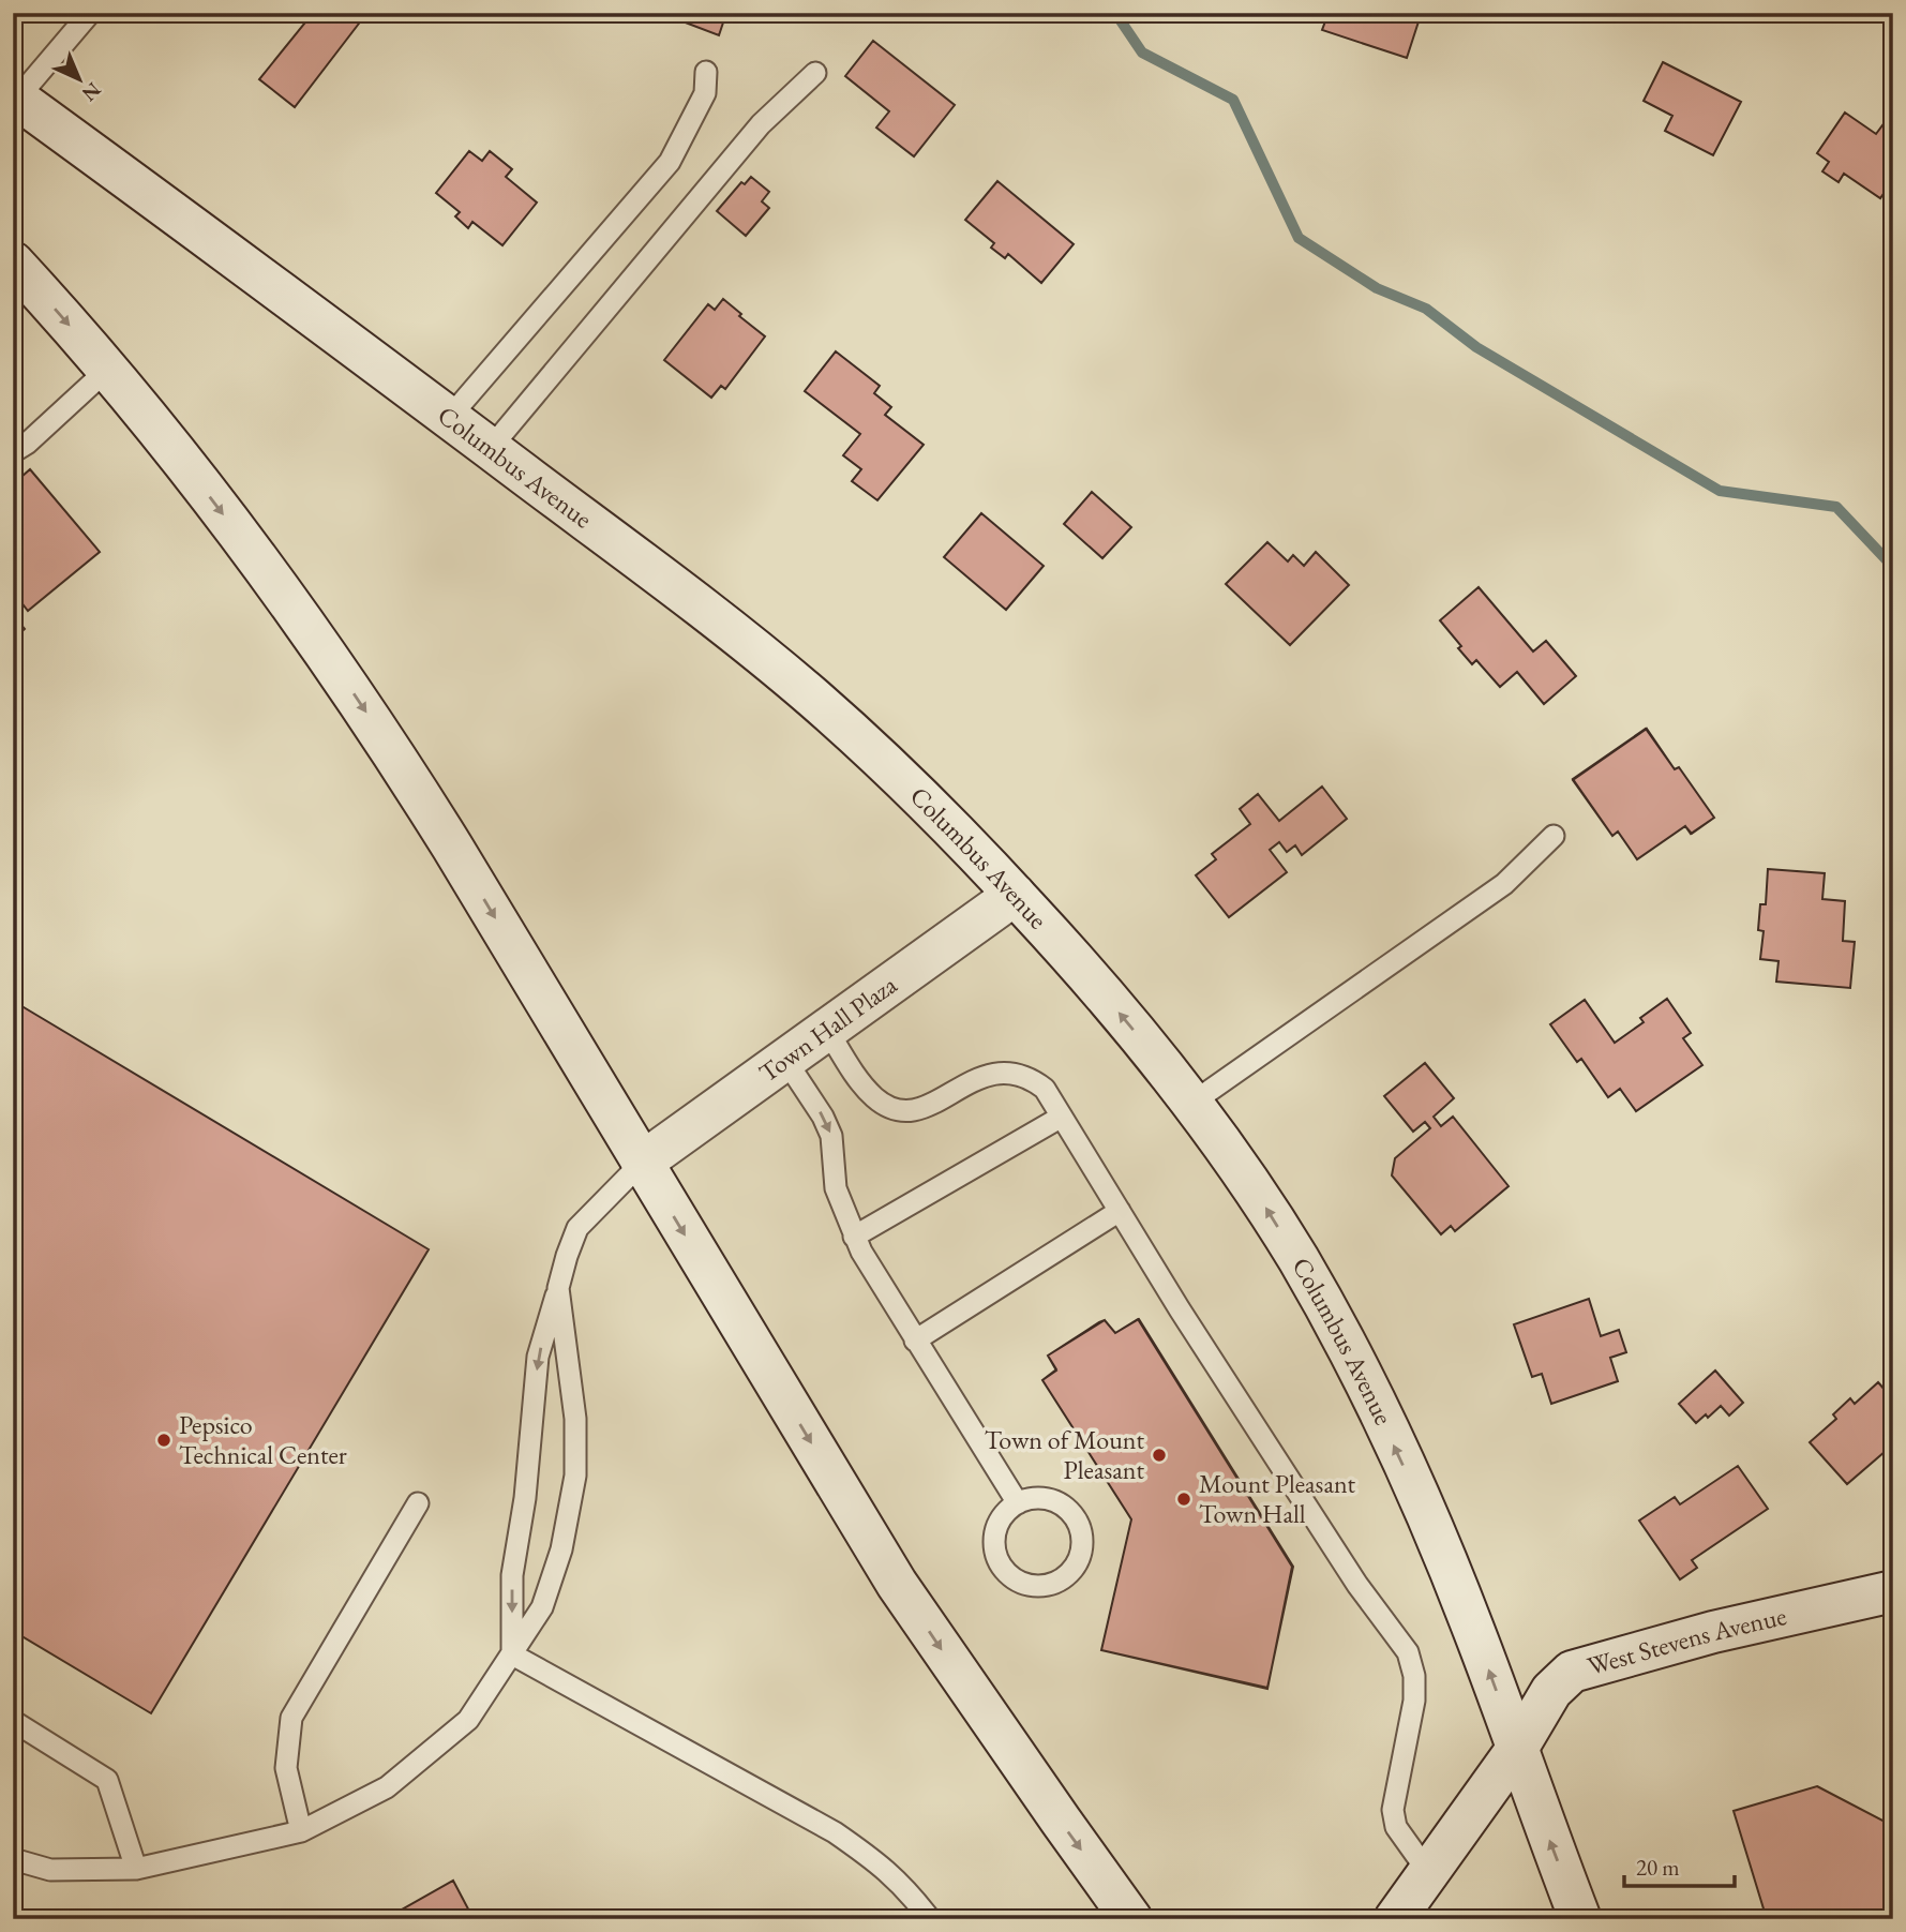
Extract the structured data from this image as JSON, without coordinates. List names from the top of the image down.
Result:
{
  "streets": {
    "street": ["Columbus Avenue", "Town Hall Plaza", "West Stevens Avenue"]
  },
  "crossings": [
    ["Columbus Avenue", "Town Hall Plaza"],
    ["Columbus Avenue", "West Stevens Avenue"]
  ],
  "one_way": ["Columbus Avenue"],
  "places": ["Pepsico Technical Center", "Town of Mount Pleasant", "Mount Pleasant Town Hall"],
  "scale_bar": "20 m",
  "north": "bottom right"
}
